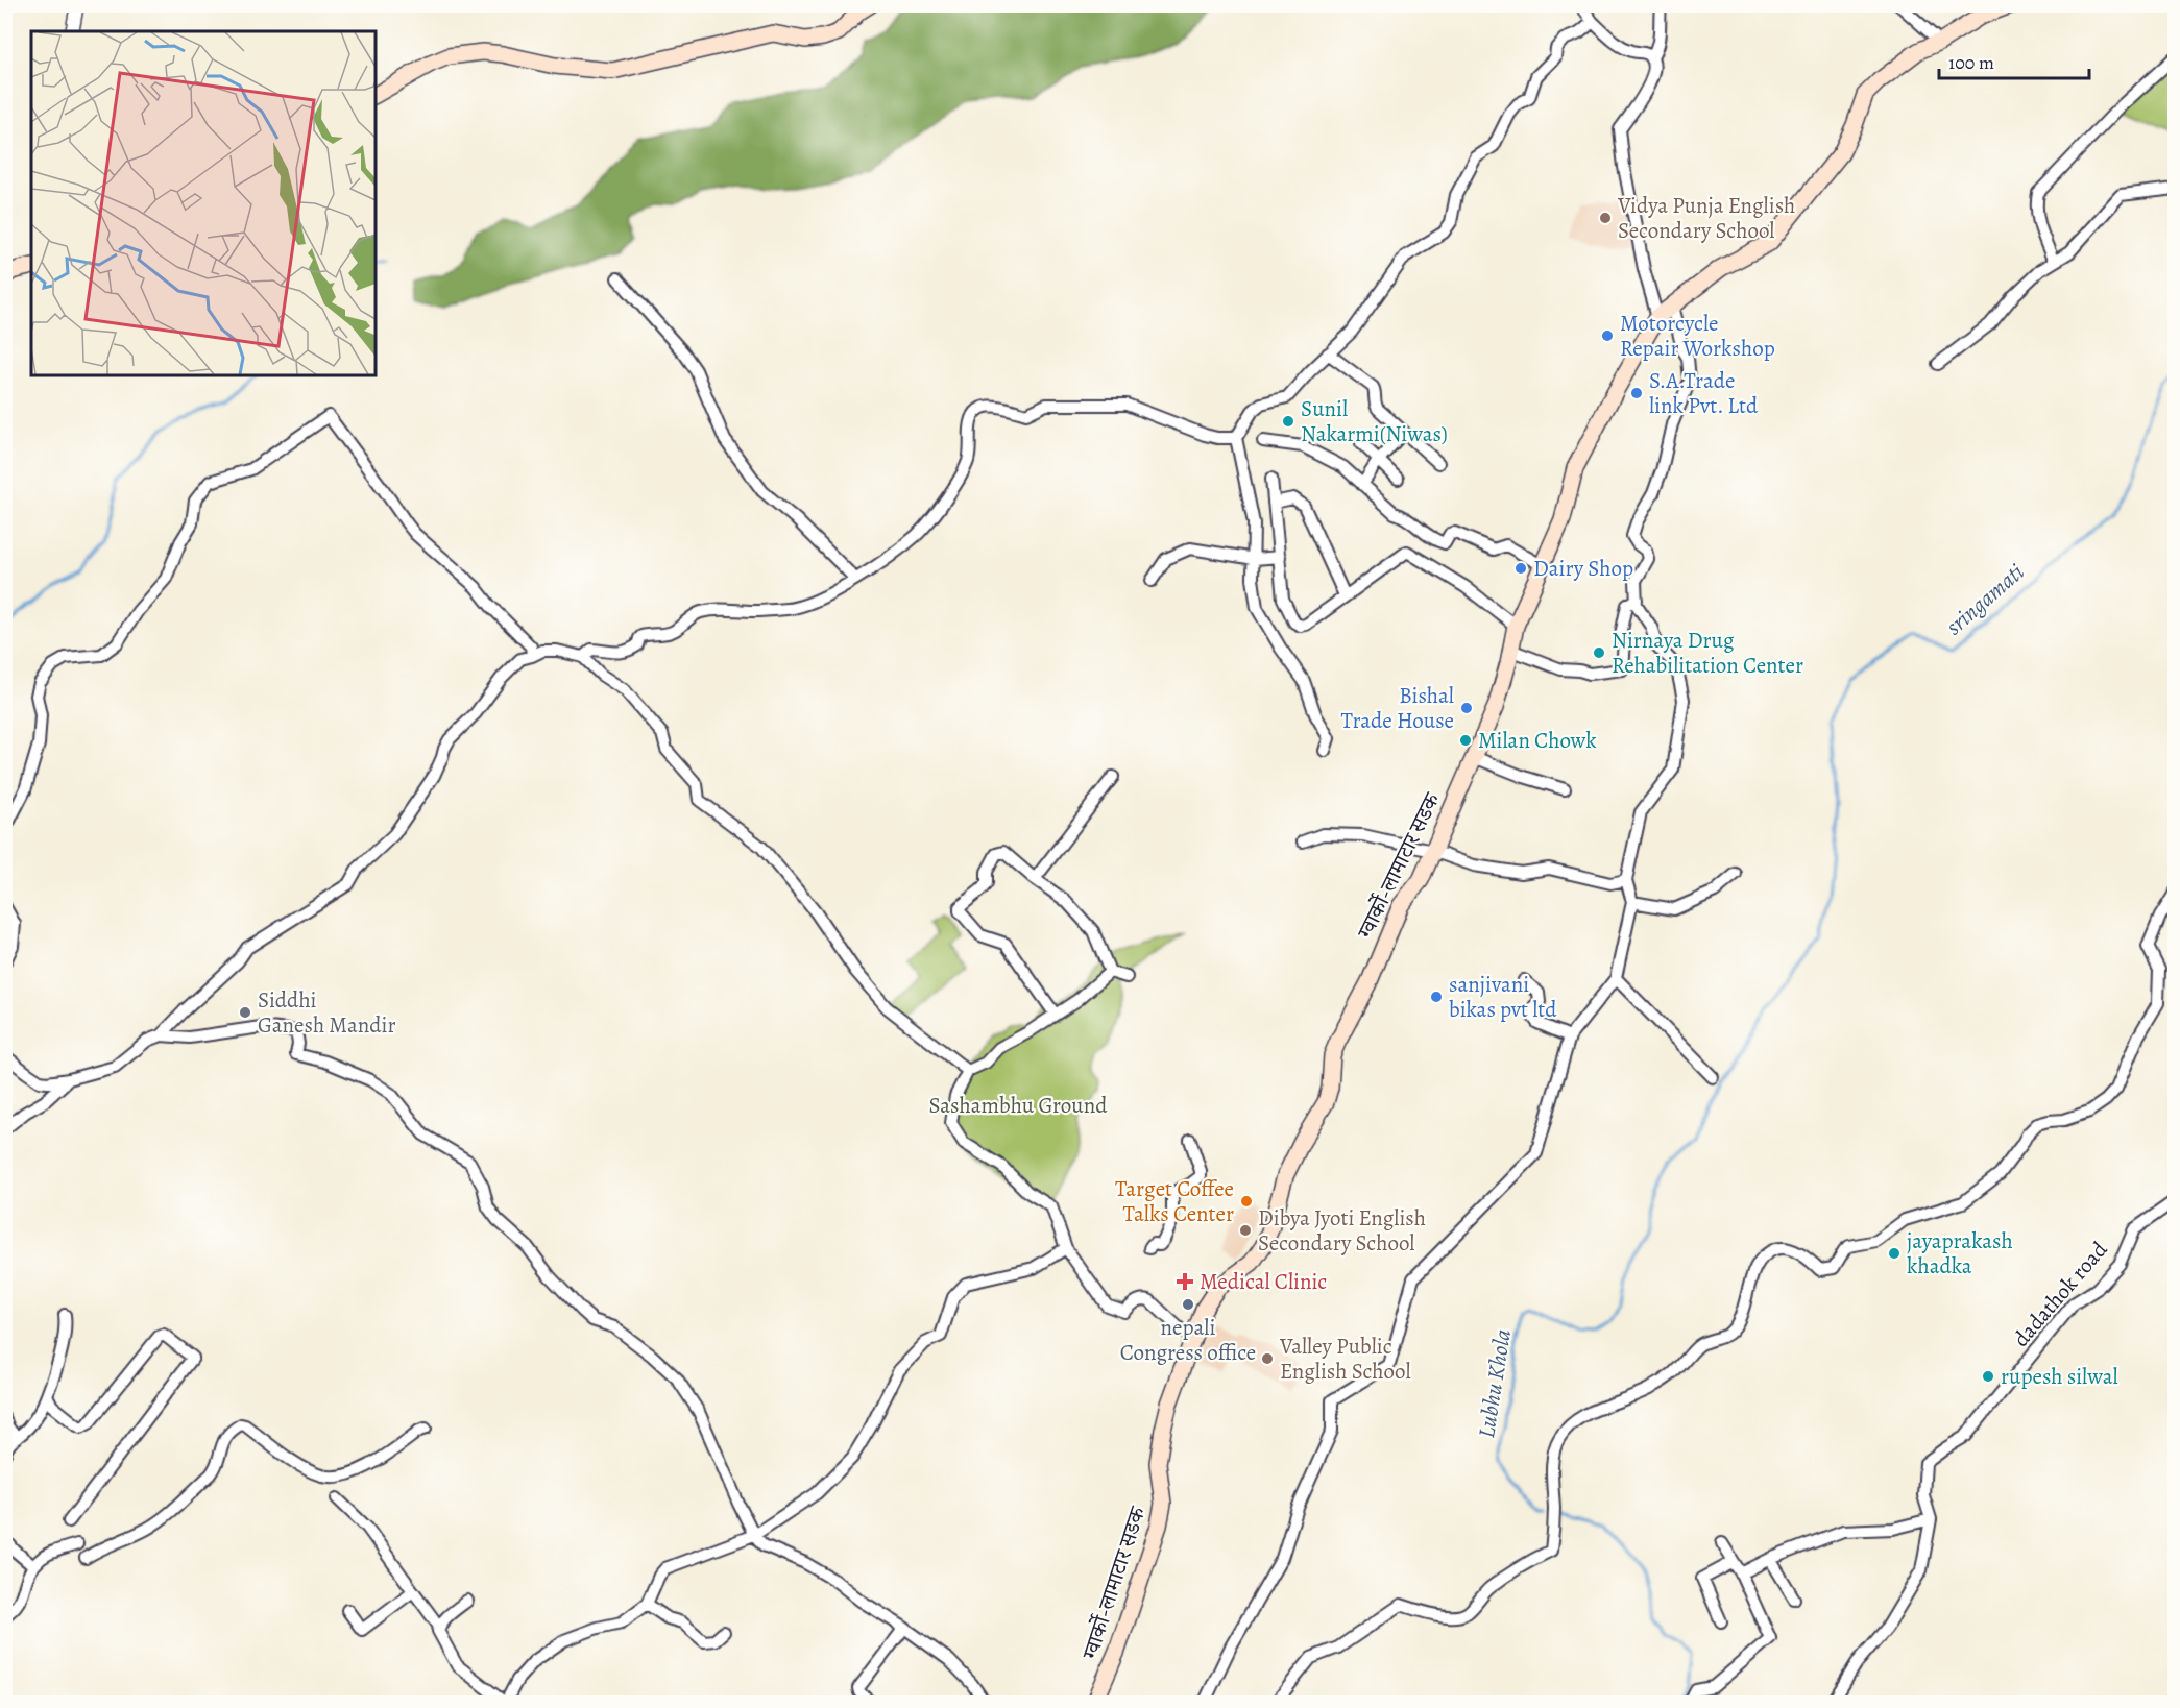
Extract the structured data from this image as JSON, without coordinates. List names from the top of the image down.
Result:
{
  "streets": {
    "main road": ["ग्वार्को-लामाटार सडक"],
    "street": ["dadathok road"]
  },
  "water": ["sringamati", "Lubhu Khola"],
  "parks": ["Sashambhu Ground"],
  "places": {
    "other": [
      "Vidya Punja English Secondary School",
      "Motorcycle Repair Workshop",
      "S.A.Trade link Pvt. Ltd",
      "Sunil Nakarmi(Niwas)",
      "Dairy Shop",
      "Nirnaya Drug Rehabilitation Center",
      "Bishal Trade House",
      "Milan Chowk",
      "sanjivani bikas pvt ltd",
      "Siddhi Ganesh Mandir",
      "Target Coffee Talks Center",
      "Dibya Jyoti English Secondary School",
      "jayaprakash khadka",
      "nepali Congress office",
      "Valley Public English School",
      "rupesh silwal"
    ],
    "health": ["Medical Clinic"]
  },
  "scale_bar": "100 m"
}
